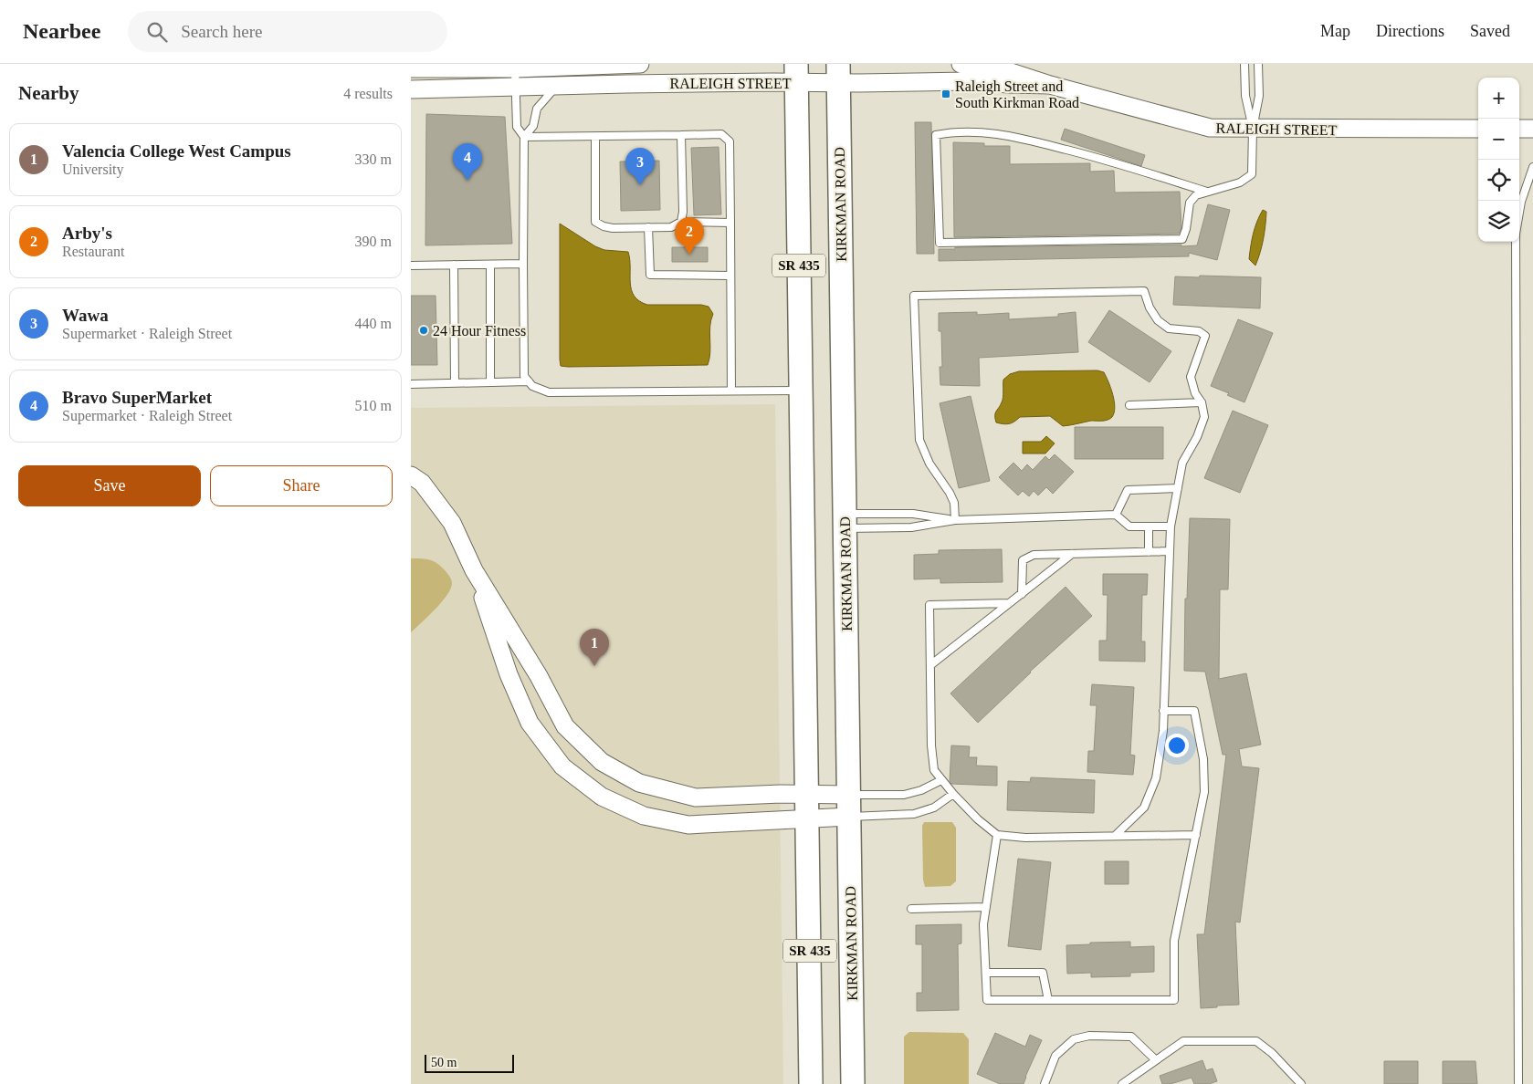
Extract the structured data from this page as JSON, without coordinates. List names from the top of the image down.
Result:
{
  "streets": {
    "main road": ["KIRKMAN ROAD", "SR 435"],
    "street": ["RALEIGH STREET"]
  },
  "crossings": [
    ["RALEIGH STREET", "KIRKMAN ROAD"],
    ["RALEIGH STREET", "SR 435"]
  ],
  "places": {
    "transit": ["Raleigh Street and South Kirkman Road"],
    "other": ["24 Hour Fitness"]
  },
  "scale_bar": "50 m",
  "page": {
    "header": "Nearbee",
    "search": "Search here",
    "nav": ["Map", "Directions", "Saved"],
    "heading": ["Nearby", "4 results"],
    "map_buttons": ["+", "−"],
    "list": [
      {
        "mark": "1",
        "name": "Valencia College West Campus",
        "note": "University",
        "value": "330 m"
      },
      {
        "mark": "2",
        "name": "Arby's",
        "note": "Restaurant",
        "value": "390 m"
      },
      {
        "mark": "3",
        "name": "Wawa",
        "note": "Supermarket · Raleigh Street",
        "value": "440 m"
      },
      {
        "mark": "4",
        "name": "Bravo SuperMarket",
        "note": "Supermarket · Raleigh Street",
        "value": "510 m"
      }
    ],
    "pins": [
      "4",
      "3",
      "2",
      "1"
    ],
    "buttons": ["Save", "Share"],
    "scale": "50 m"
  }
}
